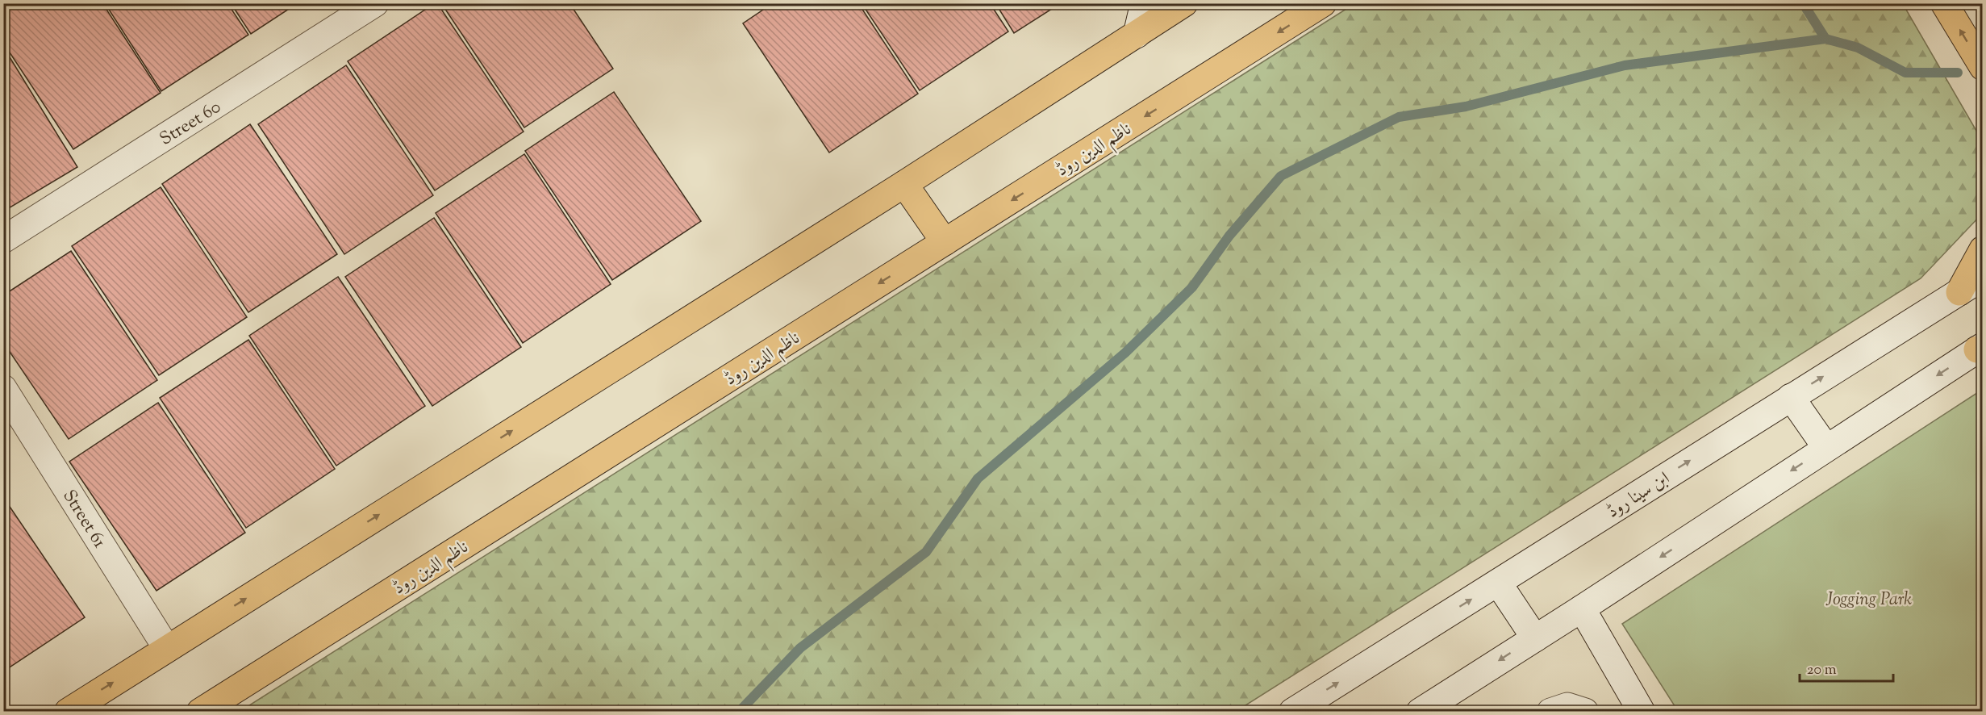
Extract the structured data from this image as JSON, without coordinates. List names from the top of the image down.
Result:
{
  "streets": {
    "main road": [
      "Street 60",
      "ناظم الدین روڈ",
      "ابن سینا روڈ",
      "Street 61"
    ]
  },
  "parks": ["Jogging Park"],
  "scale_bar": "20 m"
}
